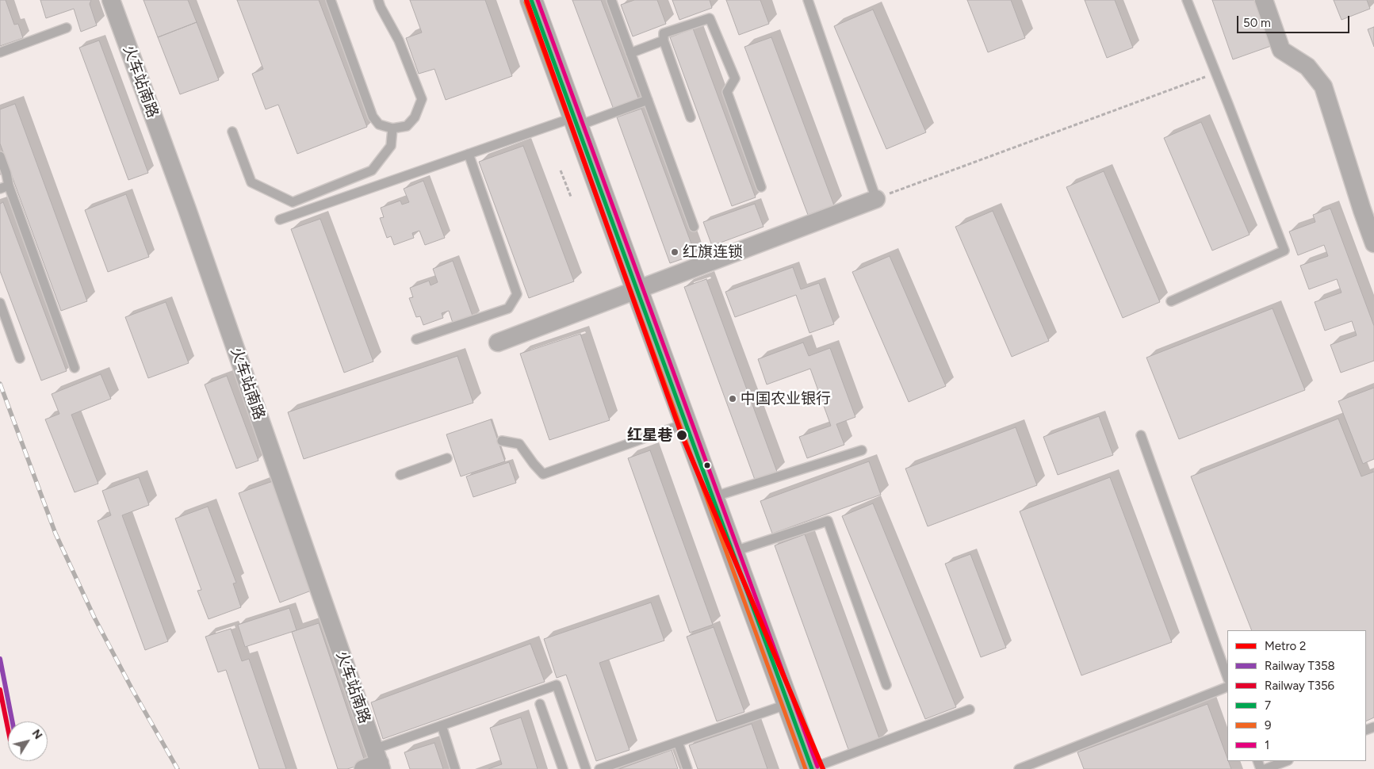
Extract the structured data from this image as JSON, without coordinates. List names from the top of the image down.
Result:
{
  "streets": {
    "street": ["火车站南路"]
  },
  "places": ["红旗连锁", "中国农业银行", "红星巷"],
  "lines": [
    "metro line 2",
    "transit line 7",
    "transit line 1",
    "transit line 9",
    "rail line T358",
    "rail line T356"
  ],
  "legend": [
    "Metro 2",
    "Railway T358",
    "Railway T356",
    "7",
    "9",
    "1"
  ],
  "scale_bar": "50 m",
  "north": "top right"
}
